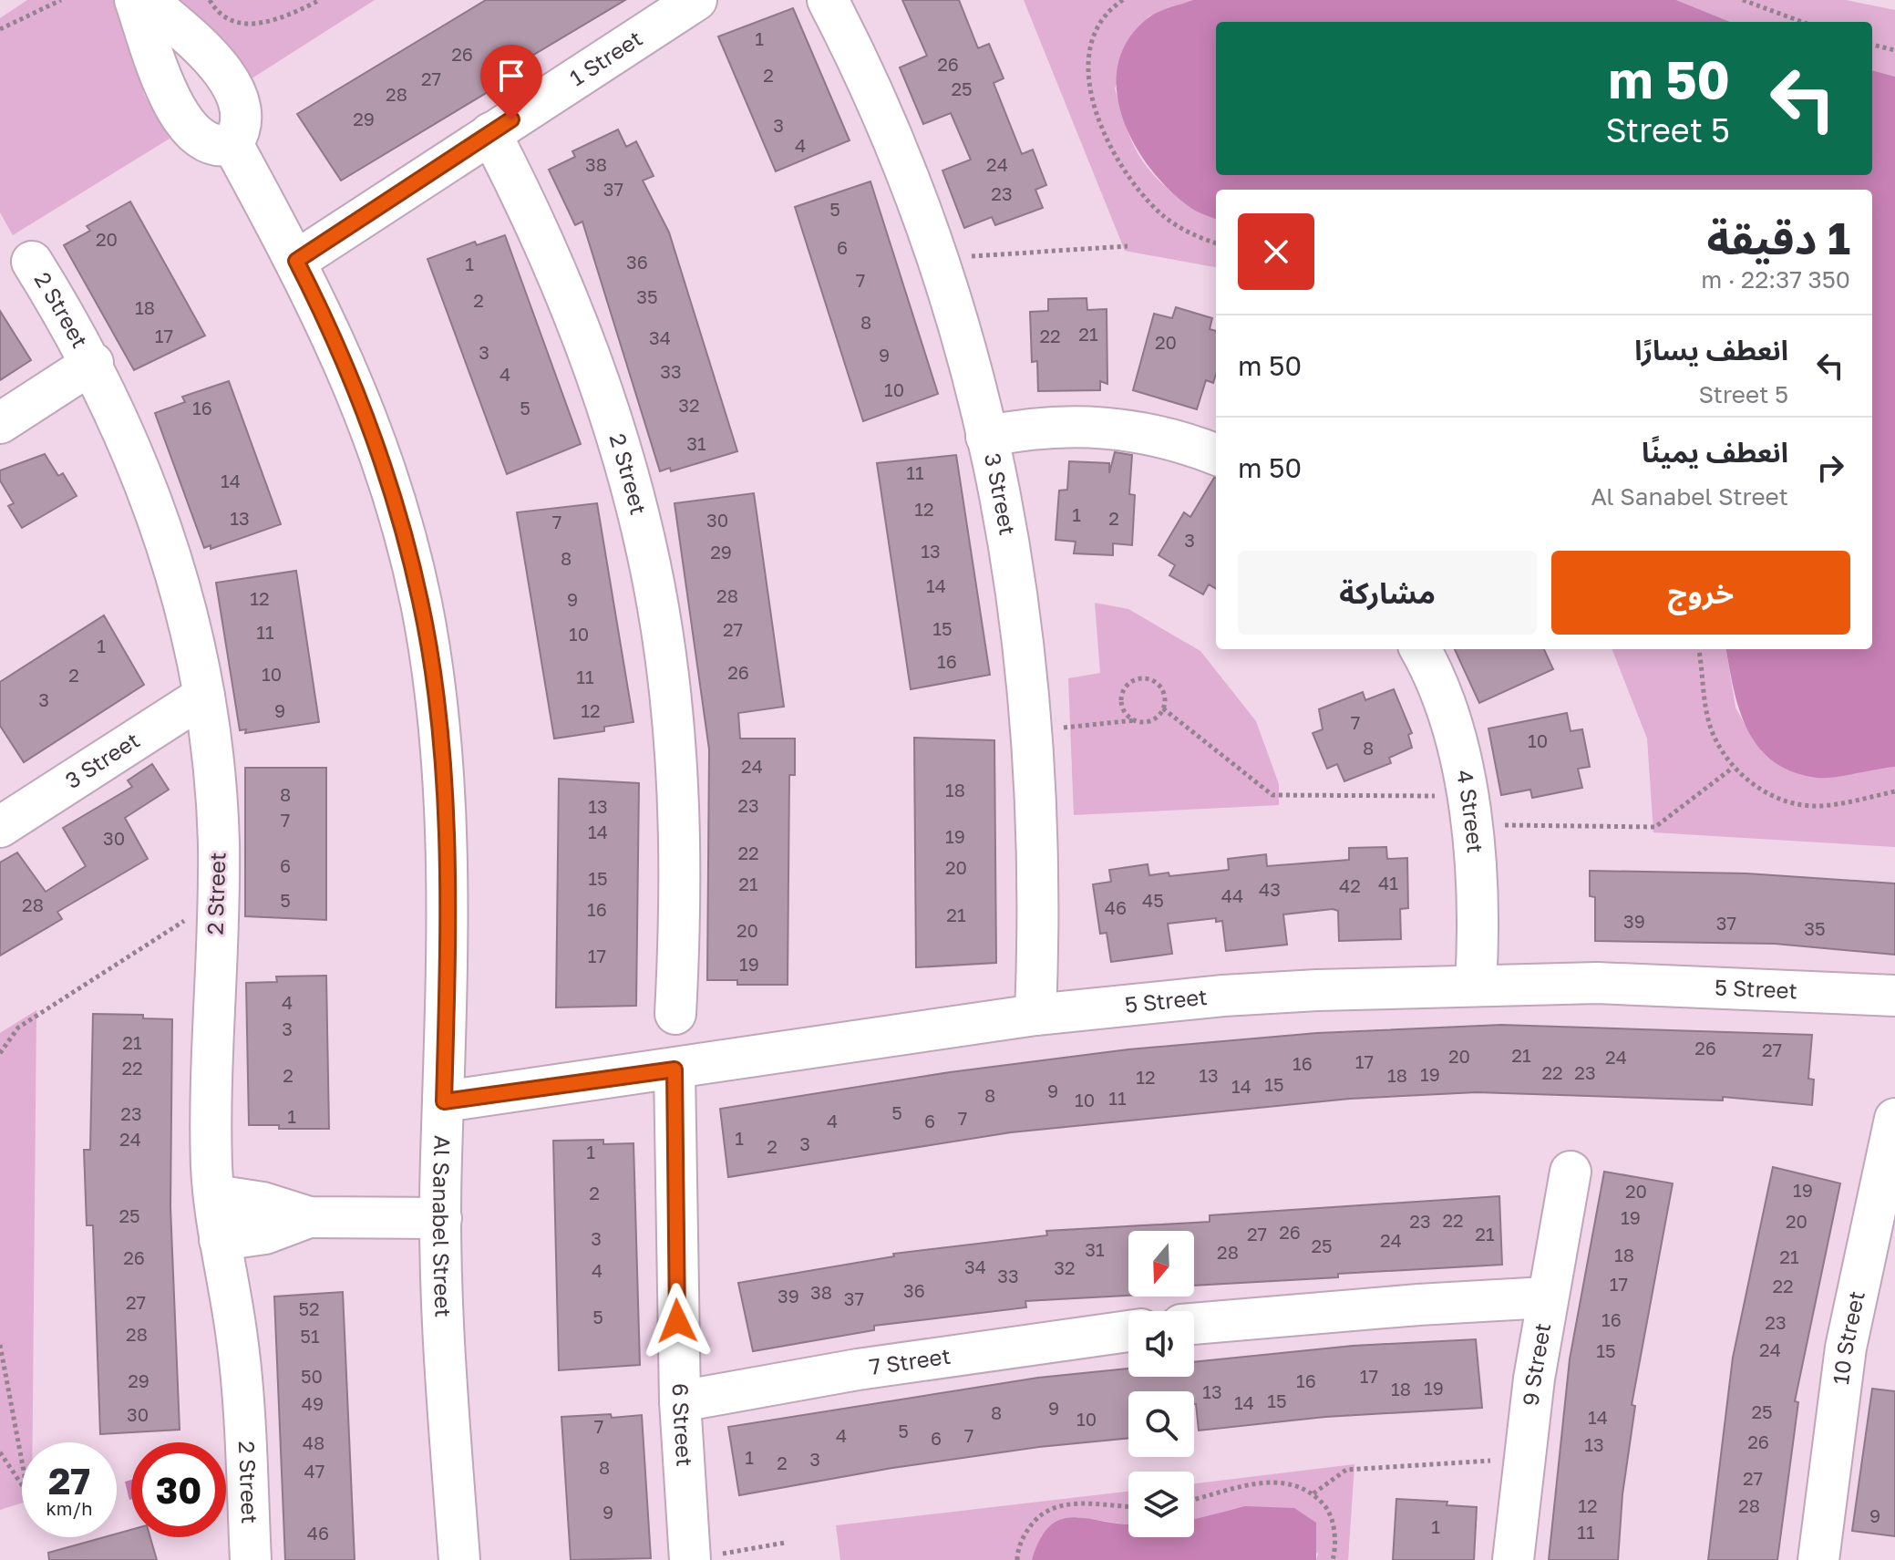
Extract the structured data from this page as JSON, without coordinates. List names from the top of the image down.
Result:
{
  "streets": {
    "street": [
      "1 Street",
      "2 Street",
      "3 Street",
      "4 Street",
      "5 Street",
      "Al Sanabel Street",
      "10 Street",
      "7 Street",
      "9 Street",
      "6 Street"
    ]
  },
  "crossings": [
    ["1 Street", "2 Street"],
    ["1 Street", "Al Sanabel Street"],
    ["2 Street", "3 Street"],
    ["3 Street", "5 Street"],
    ["4 Street", "5 Street"],
    ["5 Street", "Al Sanabel Street"],
    ["5 Street", "6 Street"],
    ["7 Street", "6 Street"]
  ],
  "house_numbers": [
    "1",
    "26",
    "26",
    "2",
    "27",
    "25",
    "28",
    "29",
    "3",
    "4",
    "38",
    "24",
    "37",
    "23",
    "5",
    "20",
    "6",
    "36",
    "1",
    "7",
    "35",
    "2",
    "18",
    "8",
    "21",
    "17",
    "22",
    "34",
    "20",
    "3",
    "9",
    "33",
    "4",
    "10",
    "32",
    "16",
    "5",
    "31",
    "11",
    "14",
    "12",
    "1",
    "13",
    "2",
    "30",
    "7",
    "3",
    "13",
    "29",
    "8",
    "14",
    "28",
    "12",
    "9",
    "15",
    "27",
    "11",
    "10",
    "1",
    "16",
    "26",
    "10",
    "2",
    "11",
    "3",
    "9",
    "12",
    "7",
    "10",
    "8",
    "24",
    "18",
    "8",
    "23",
    "13",
    "7",
    "14",
    "19",
    "30",
    "22",
    "6",
    "20",
    "15",
    "41",
    "21",
    "42",
    "43",
    "44",
    "5",
    "45",
    "28",
    "46",
    "16",
    "21",
    "39",
    "37",
    "35",
    "20",
    "17",
    "19",
    "4",
    "3",
    "21",
    "26",
    "27",
    "21",
    "20",
    "24",
    "17",
    "16",
    "22",
    "22",
    "23",
    "19",
    "2",
    "13",
    "18",
    "12",
    "15",
    "14",
    "9",
    "8",
    "11",
    "10",
    "5",
    "23",
    "1",
    "7",
    "4",
    "6",
    "1",
    "24",
    "3",
    "2",
    "1",
    "19",
    "20",
    "2",
    "25",
    "19",
    "22",
    "23",
    "20",
    "26",
    "27",
    "21",
    "3",
    "24",
    "25",
    "31",
    "28",
    "18",
    "21",
    "26",
    "34",
    "32",
    "4",
    "33",
    "17",
    "22",
    "36",
    "38",
    "39",
    "37",
    "27",
    "52",
    "5",
    "16",
    "23",
    "28",
    "51",
    "24",
    "15",
    "50",
    "17",
    "29",
    "16",
    "19",
    "18",
    "13",
    "15",
    "14",
    "49",
    "9",
    "25",
    "8",
    "30",
    "14",
    "10",
    "7",
    "5",
    "4",
    "7",
    "6",
    "26",
    "48",
    "13",
    "1",
    "3",
    "2",
    "8",
    "47",
    "27",
    "12",
    "28",
    "9",
    "9",
    "1",
    "11",
    "46"
  ],
  "north": "bottom",
  "page": {
    "turn": ["50 m", "5 Street"],
    "heading": ["1 دقيقة", "350 m · 22:37"],
    "list": [
      {
        "name": "انعطف يسارًا",
        "note": "5 Street",
        "value": "50 m"
      },
      {
        "name": "انعطف يمينًا",
        "note": "Al Sanabel Street",
        "value": "50 m"
      }
    ],
    "buttons": ["خروج", "مشاركة"],
    "speed": "27 km/h",
    "limit": "30"
  }
}
